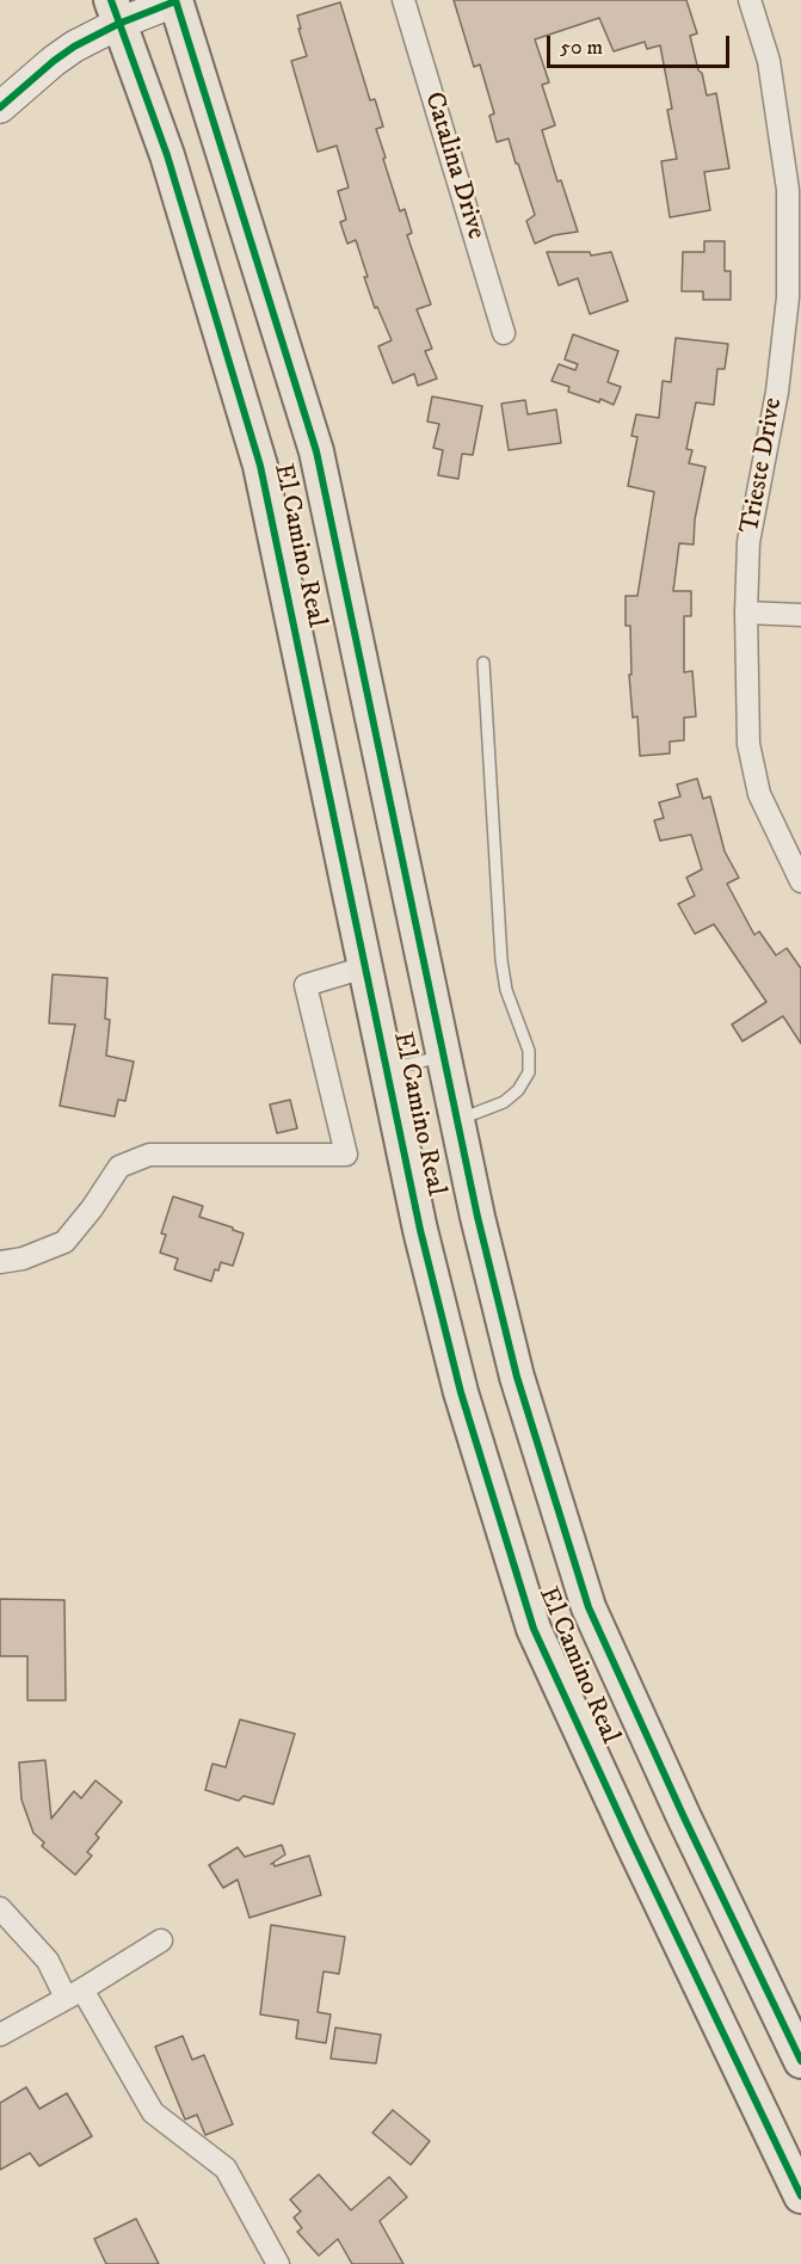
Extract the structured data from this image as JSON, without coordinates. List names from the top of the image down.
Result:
{
  "streets": {
    "main road": ["El Camino Real"],
    "street": ["Catalina Drive", "Trieste Drive"]
  },
  "scale_bar": "50 m"
}
